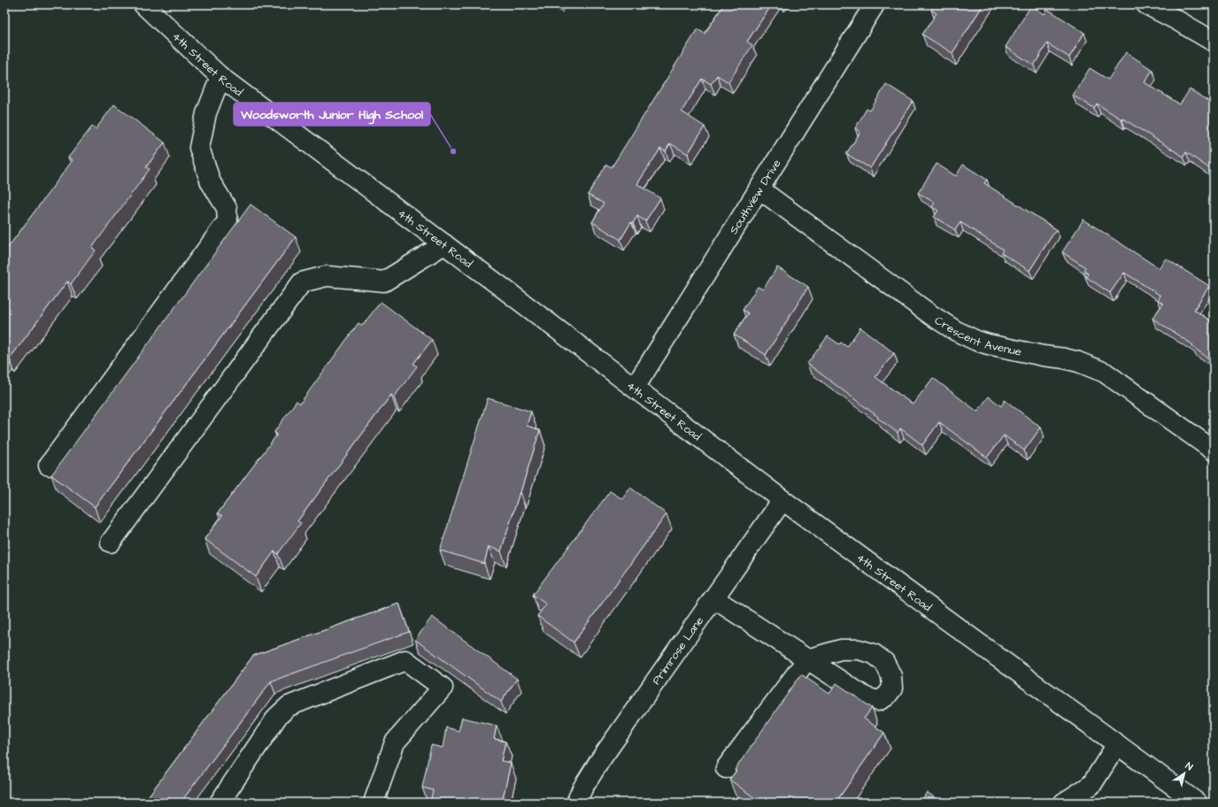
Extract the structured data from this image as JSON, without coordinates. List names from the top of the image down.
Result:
{
  "streets": {
    "street": [
      "4th Street Road",
      "Southview Drive",
      "Crescent Avenue",
      "Primrose Lane"
    ]
  },
  "crossings": [
    ["4th Street Road", "Southview Drive"],
    ["4th Street Road", "Primrose Lane"],
    ["Southview Drive", "Crescent Avenue"]
  ],
  "places": ["Woodsworth Junior High School"],
  "north": "top right"
}
